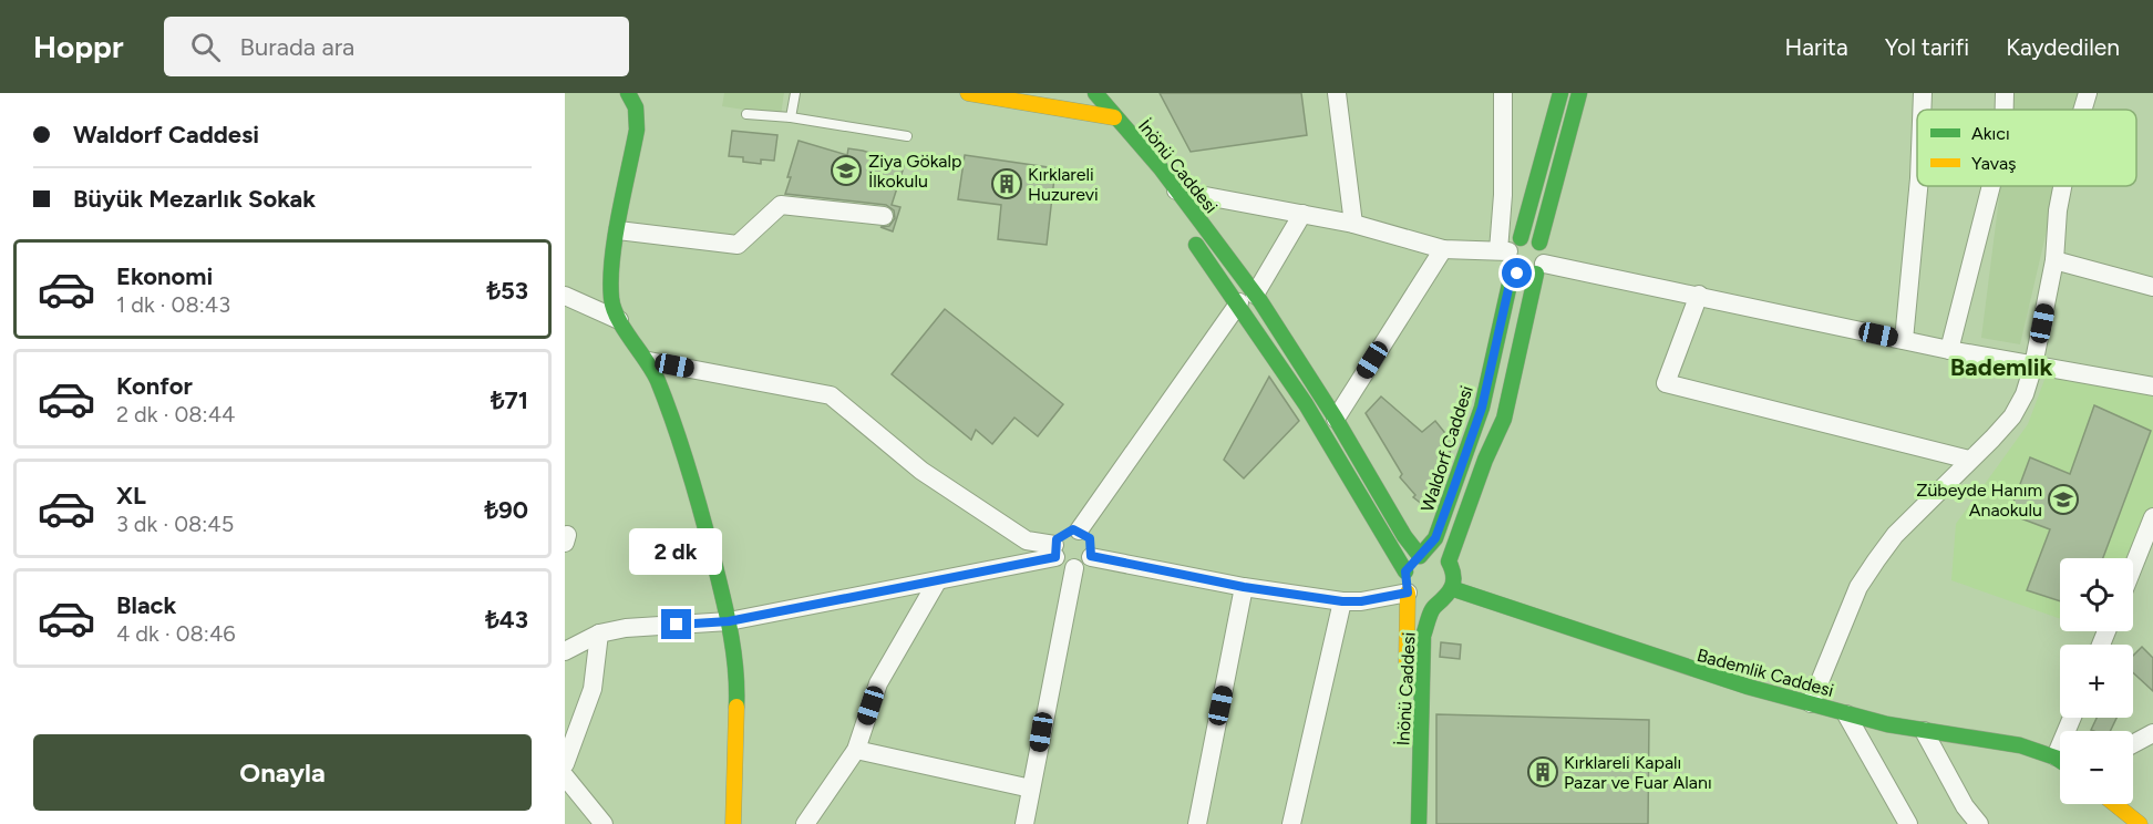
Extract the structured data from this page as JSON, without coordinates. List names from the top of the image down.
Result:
{
  "streets": {
    "main road": ["İnönü Caddesi", "Waldorf Caddesi", "Bademlik Caddesi"]
  },
  "crossings": [
    ["İnönü Caddesi", "Waldorf Caddesi"],
    ["İnönü Caddesi", "Bademlik Caddesi"],
    ["Waldorf Caddesi", "Bademlik Caddesi"]
  ],
  "districts": ["Bademlik"],
  "places": {
    "school or university": ["Ziya Gökalp İlkokulu", "Zübeyde Hanım Anaokulu"],
    "building": ["Kırklareli Huzurevi", "Kırklareli Kapalı Pazar ve Fuar Alanı"]
  },
  "legend": ["Akıcı", "Yavaş"],
  "page": {
    "header": "Hoppr",
    "search": "Burada ara",
    "nav": ["Harita", "Yol tarifi", "Kaydedilen"],
    "banner": ["Waldorf Caddesi", "Büyük Mezarlık Sokak"],
    "list": [
      {
        "name": "Ekonomi",
        "note": "1 dk · 08:43",
        "value": "₺53"
      },
      {
        "name": "Konfor",
        "note": "2 dk · 08:44",
        "value": "₺71"
      },
      {
        "name": "XL",
        "note": "3 dk · 08:45",
        "value": "₺90"
      },
      {
        "name": "Black",
        "note": "4 dk · 08:46",
        "value": "₺43"
      }
    ],
    "bubble": "2 dk",
    "map_buttons": ["+", "−"],
    "buttons": "Onayla"
  }
}
